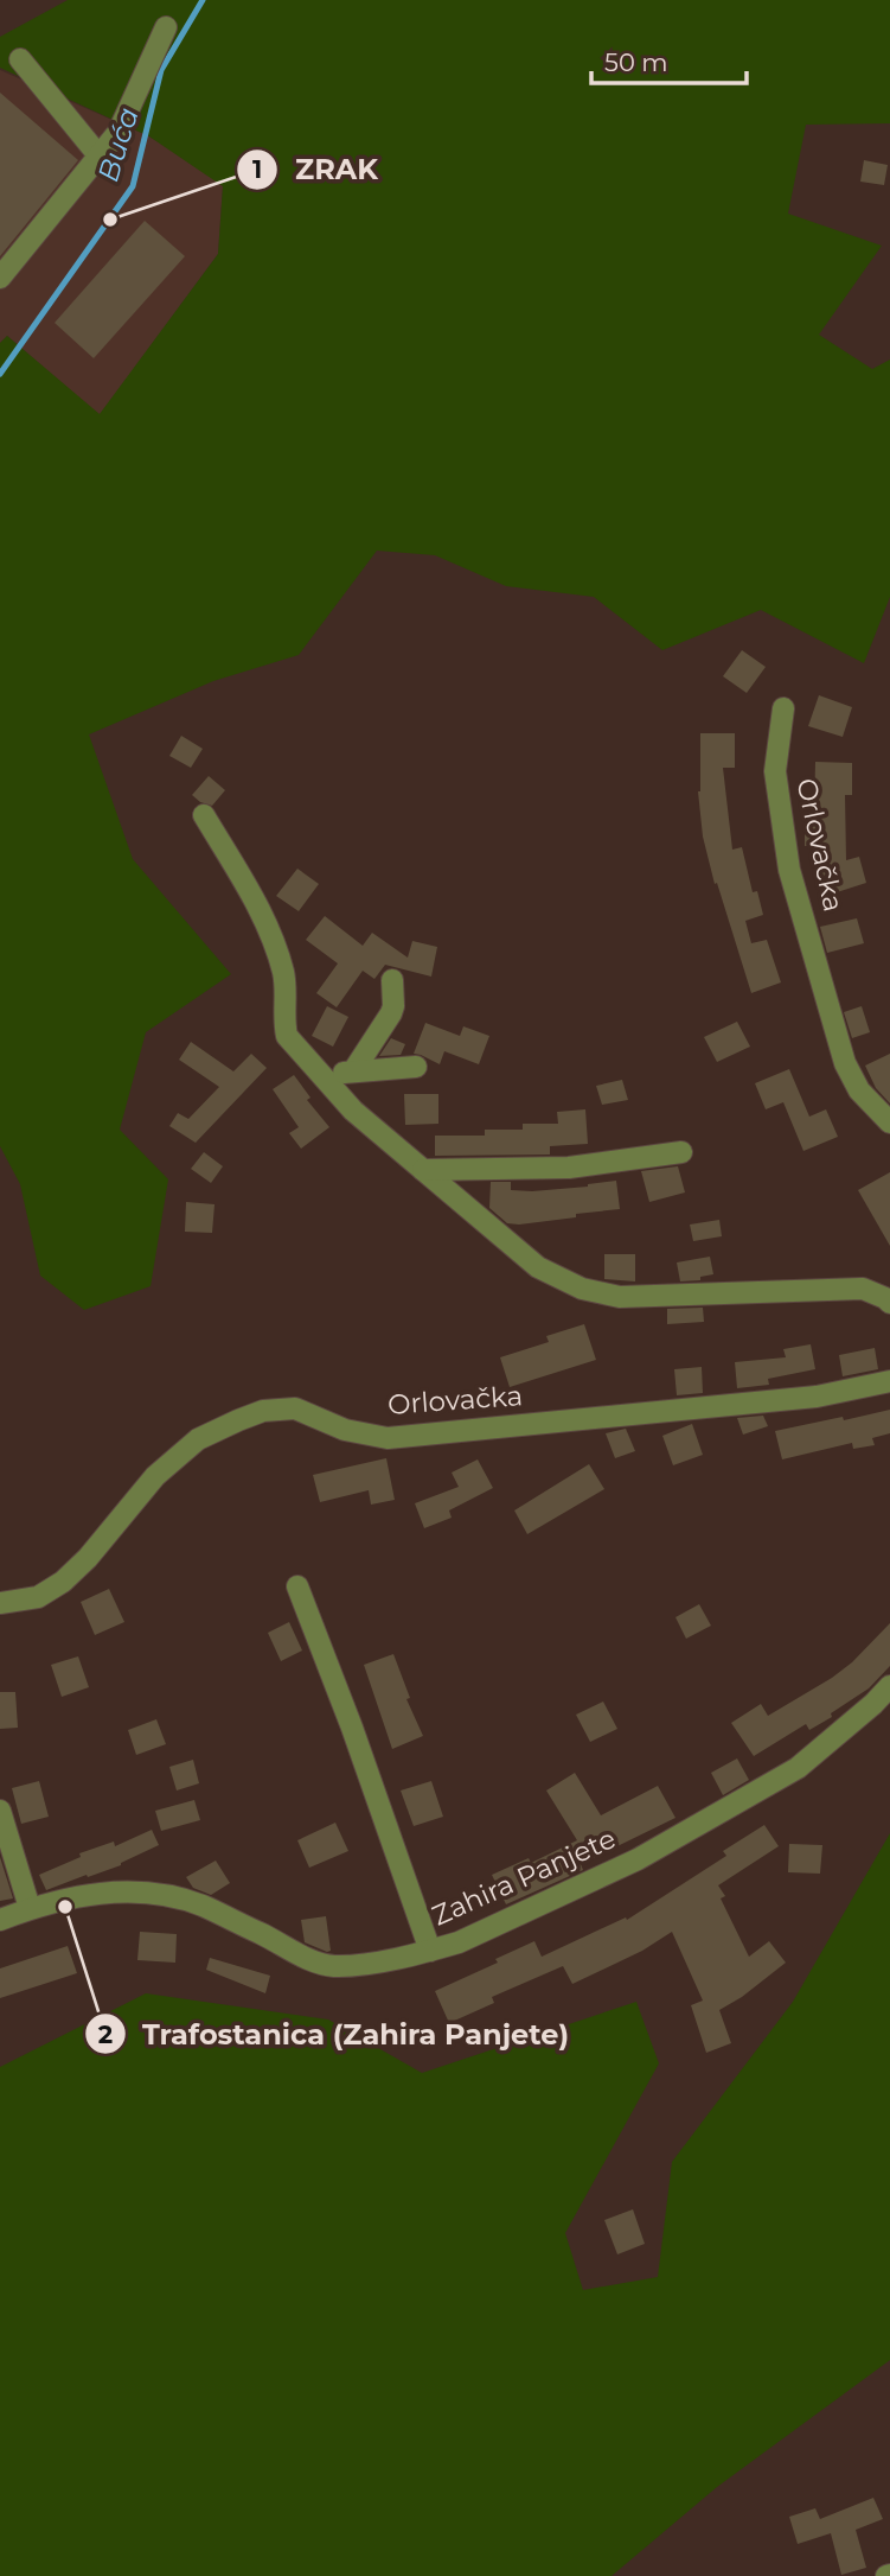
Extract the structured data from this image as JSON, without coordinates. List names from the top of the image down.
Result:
{
  "streets": {
    "street": ["Orlovačka", "Zahira Panjete"]
  },
  "water": ["Buća"],
  "places": ["ZRAK", "Trafostanica (Zahira Panjete)"],
  "scale_bar": "50 m"
}
